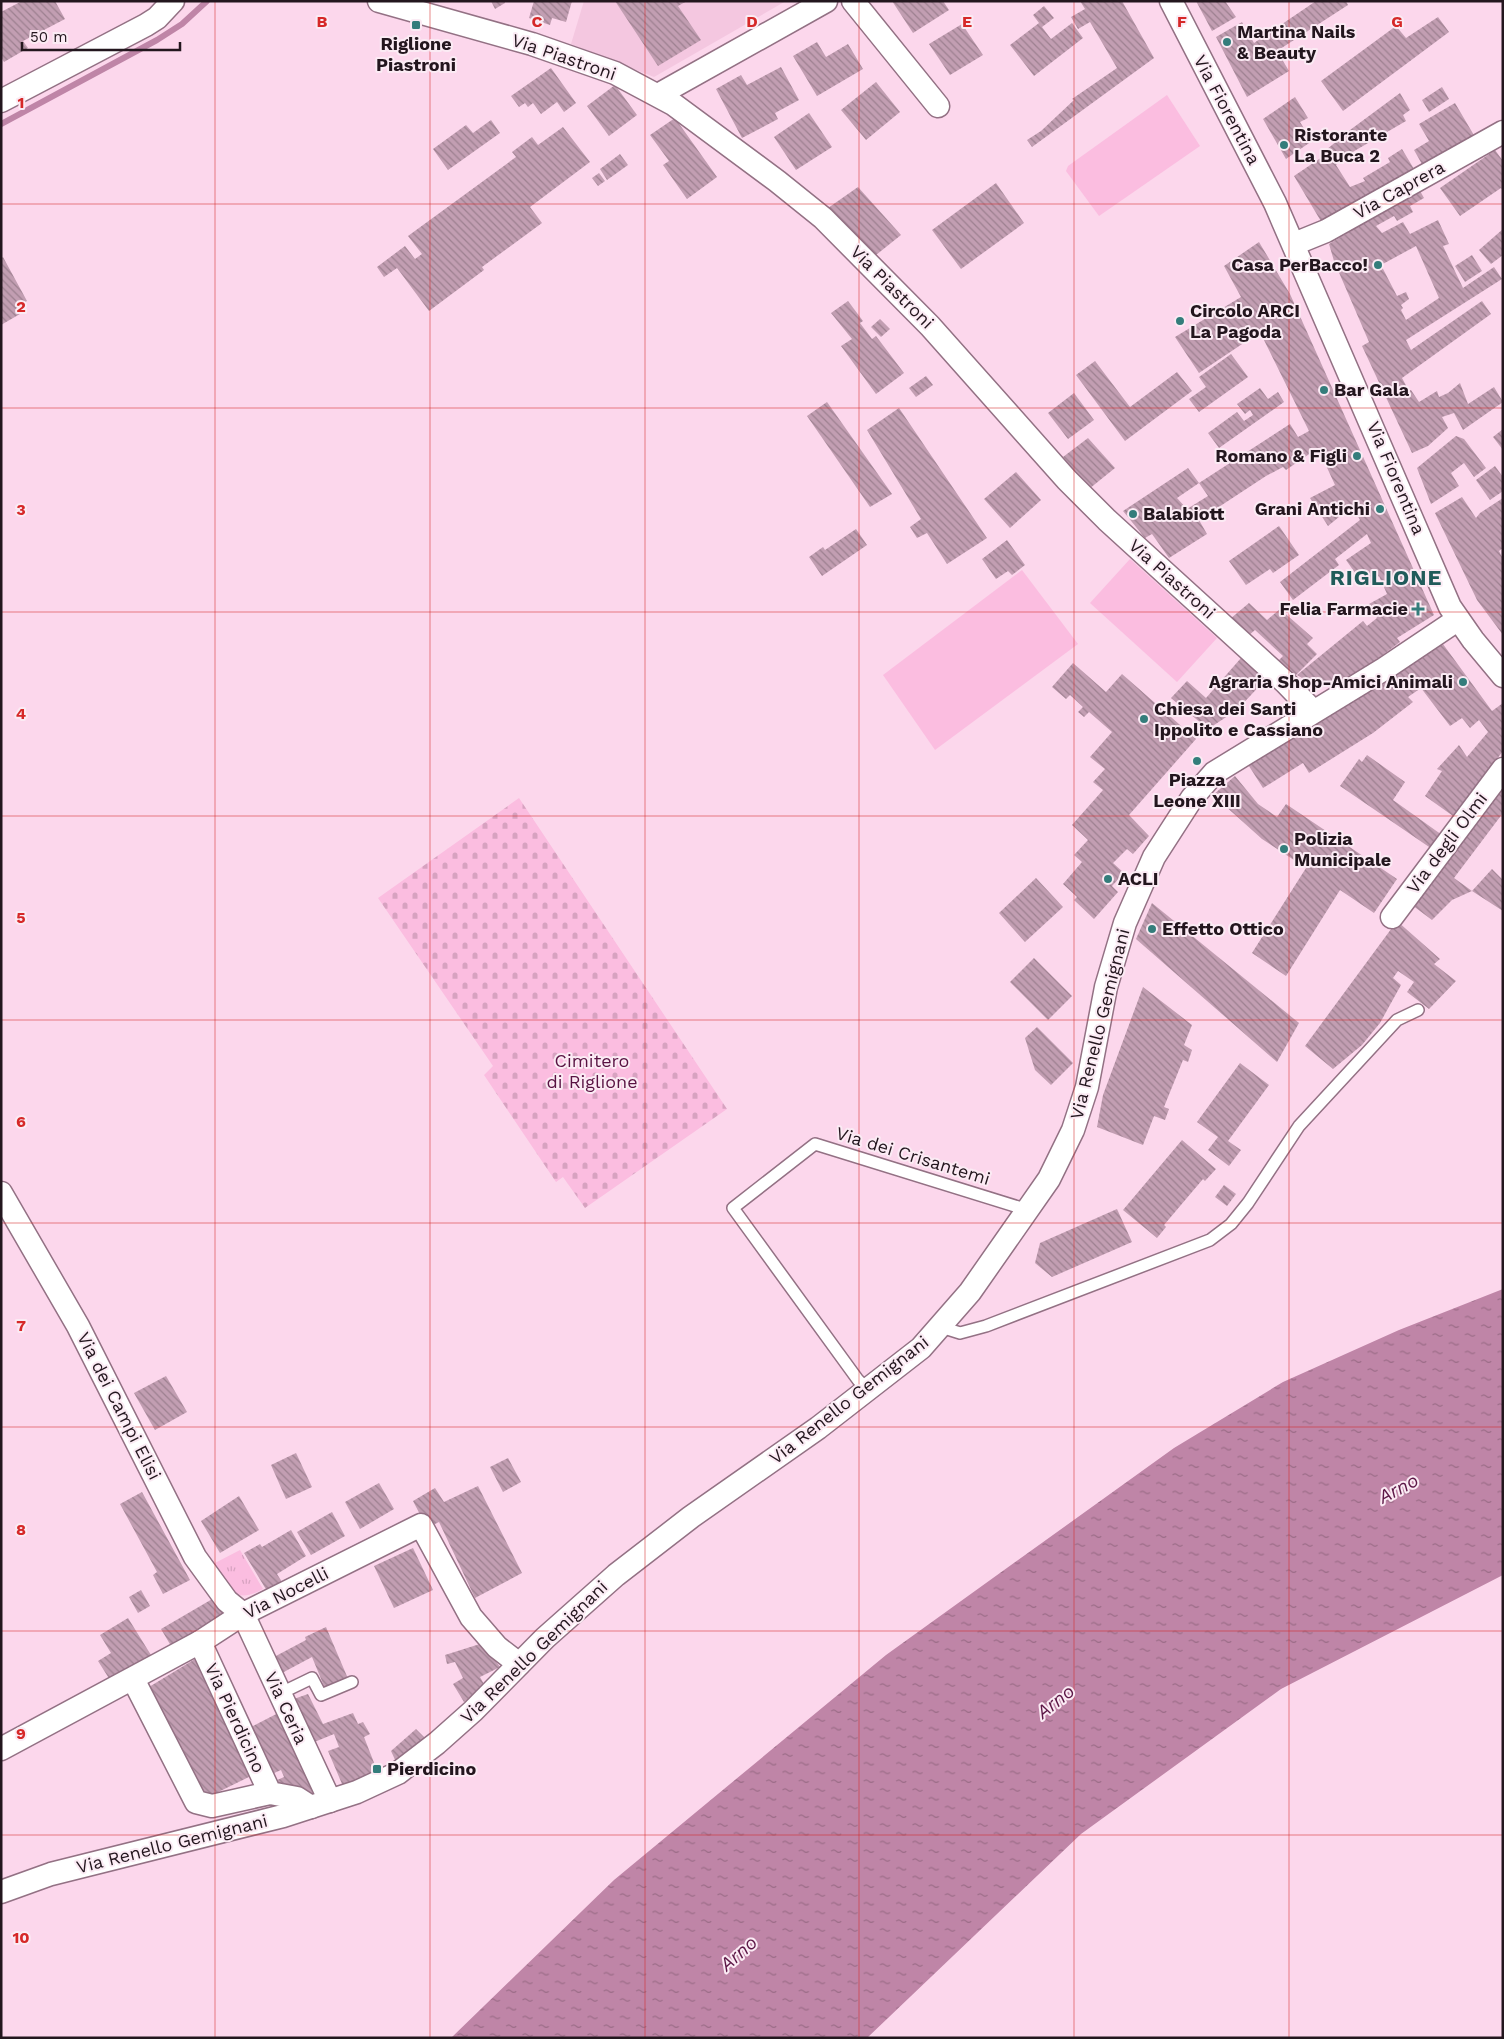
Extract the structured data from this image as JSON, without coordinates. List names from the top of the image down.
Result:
{
  "streets": {
    "street": [
      "Via Piastroni",
      "Via Fiorentina",
      "Via Caprera",
      "Via degli Olmi",
      "Via Renello Gemignani",
      "Via dei Campi Elisi",
      "Via Nocelli",
      "Via Ceria",
      "Via Pierdicino"
    ],
    "lane": ["Via dei Crisantemi"]
  },
  "crossings": [
    ["Via Piastroni", "Via Renello Gemignani"],
    ["Via Fiorentina", "Via Caprera"],
    ["Via Fiorentina", "Via Renello Gemignani"],
    ["Via Renello Gemignani", "Via dei Crisantemi"],
    ["Via Renello Gemignani", "Via Nocelli"],
    ["Via Renello Gemignani", "Via Ceria"],
    ["Via Renello Gemignani", "Via Pierdicino"],
    ["Via dei Campi Elisi", "Via Nocelli"],
    ["Via dei Campi Elisi", "Via Ceria"],
    ["Via Nocelli", "Via Ceria"],
    ["Via Nocelli", "Via Pierdicino"],
    ["Via Ceria", "Via Pierdicino"]
  ],
  "districts": ["RIGLIONE"],
  "water": ["Arno"],
  "parks": ["Cimitero di Riglione"],
  "places": {
    "transit": ["Riglione Piastroni", "Pierdicino"],
    "other": [
      "Martina Nails & Beauty",
      "Ristorante La Buca 2",
      "Casa PerBacco!",
      "Circolo ARCI La Pagoda",
      "Bar Gala",
      "Romano & Figli",
      "Grani Antichi",
      "Balabiott",
      "Agraria Shop-Amici Animali",
      "Chiesa dei Santi Ippolito e Cassiano",
      "Piazza Leone XIII",
      "Polizia Municipale",
      "ACLI",
      "Effetto Ottico"
    ],
    "health": ["Felia Farmacie"]
  },
  "scale_bar": "50 m",
  "grid": {
    "columns": [
      "B",
      "C",
      "D",
      "E",
      "F",
      "G"
    ],
    "rows": [
      "1",
      "2",
      "3",
      "4",
      "5",
      "6",
      "7",
      "8",
      "9",
      "10"
    ]
  }
}
